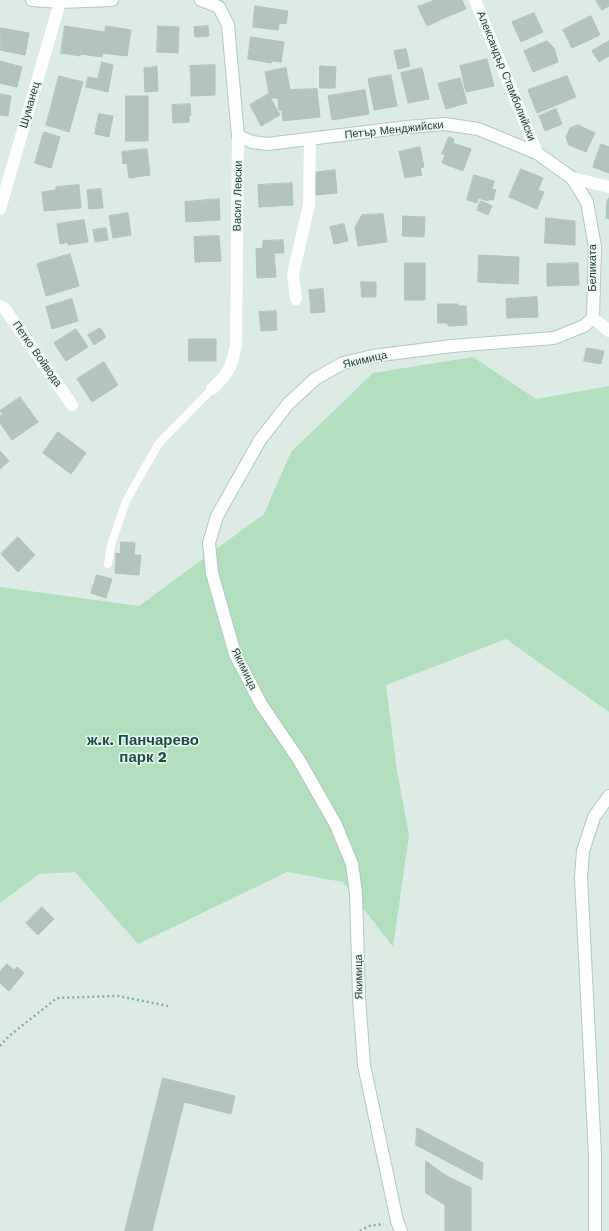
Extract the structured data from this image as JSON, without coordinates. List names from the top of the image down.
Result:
{
  "streets": {
    "street": [
      "Александър Стамболийски",
      "Шуманец",
      "Петър Менджийски",
      "Васил Левски",
      "Беликата",
      "Петко Войвода",
      "Якимица"
    ]
  },
  "crossings": [
    ["Александър Стамболийски", "Петър Менджийски"],
    ["Петър Менджийски", "Васил Левски"],
    ["Петър Менджийски", "Беликата"],
    ["Беликата", "Якимица"]
  ],
  "districts": ["ж.к. Панчарево парк 2"]
}
